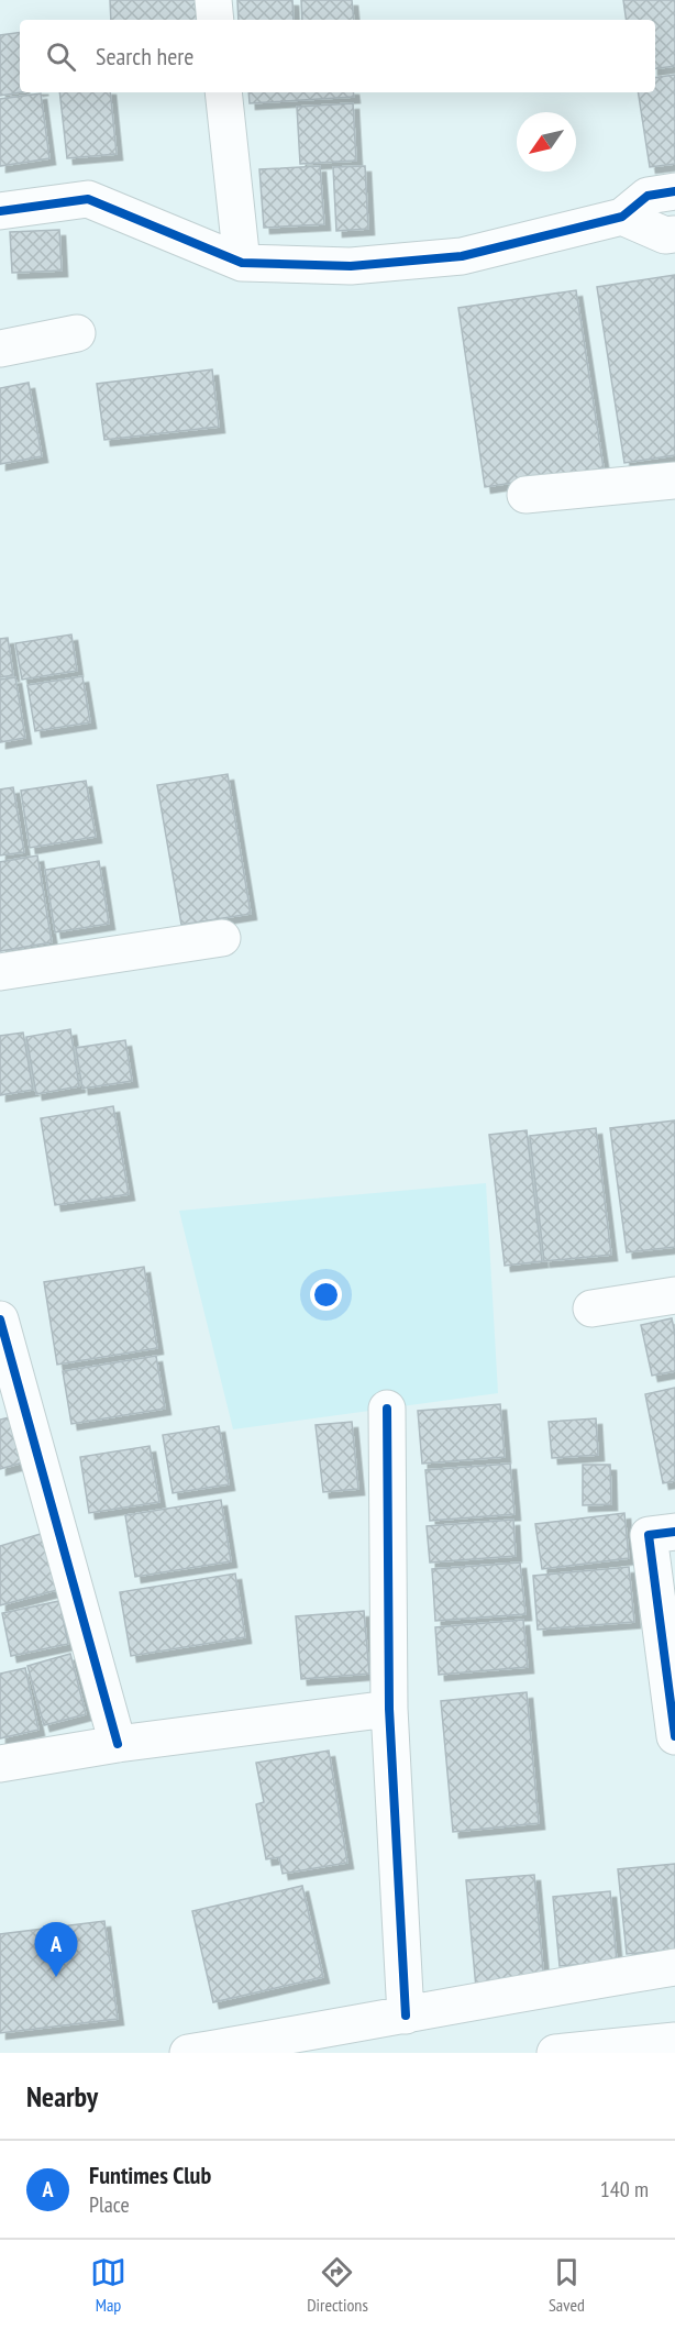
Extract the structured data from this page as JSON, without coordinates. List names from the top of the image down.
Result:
{
  "north": "bottom left",
  "page": {
    "search": "Search here",
    "pins": "A",
    "heading": "Nearby",
    "list": [
      {
        "mark": "A",
        "name": "Funtimes Club",
        "note": "Place",
        "value": "140 m"
      }
    ],
    "nav": ["Map", "Directions", "Saved"]
  }
}
